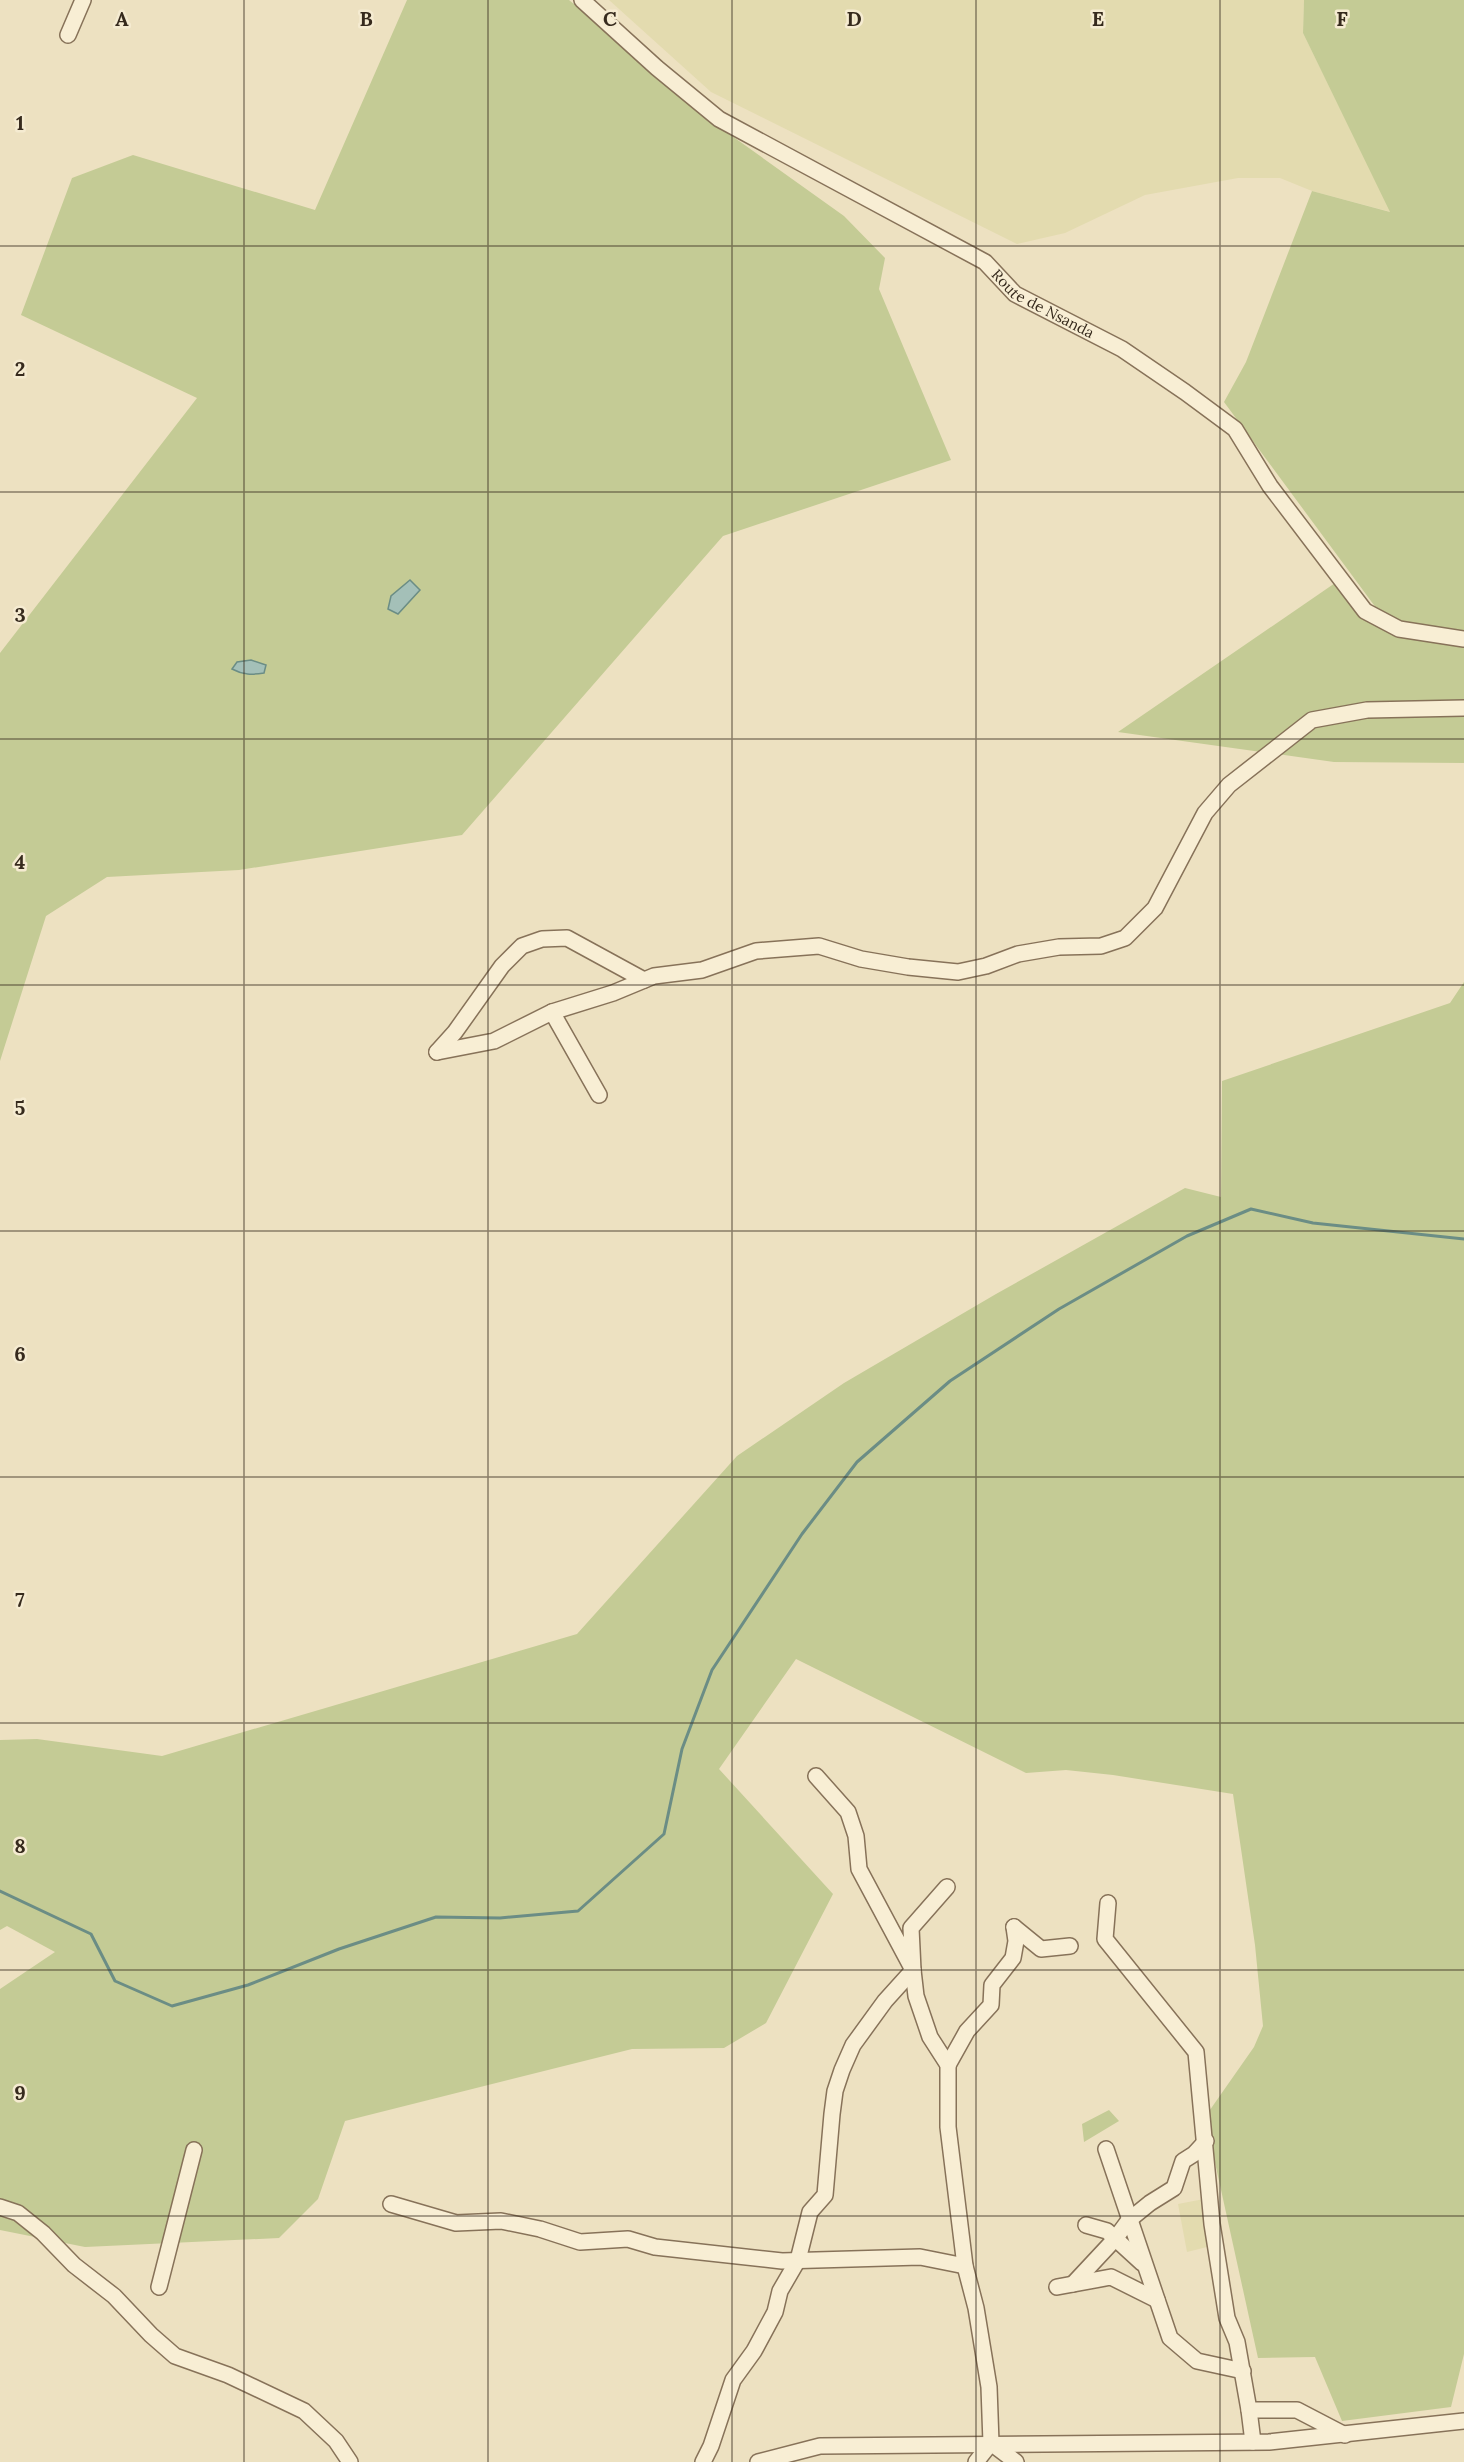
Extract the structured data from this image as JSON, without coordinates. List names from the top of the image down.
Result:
{
  "streets": {
    "street": ["Route de Nsanda"]
  },
  "grid": {
    "columns": [
      "A",
      "B",
      "C",
      "D",
      "E",
      "F"
    ],
    "rows": [
      "1",
      "2",
      "3",
      "4",
      "5",
      "6",
      "7",
      "8",
      "9"
    ]
  }
}
